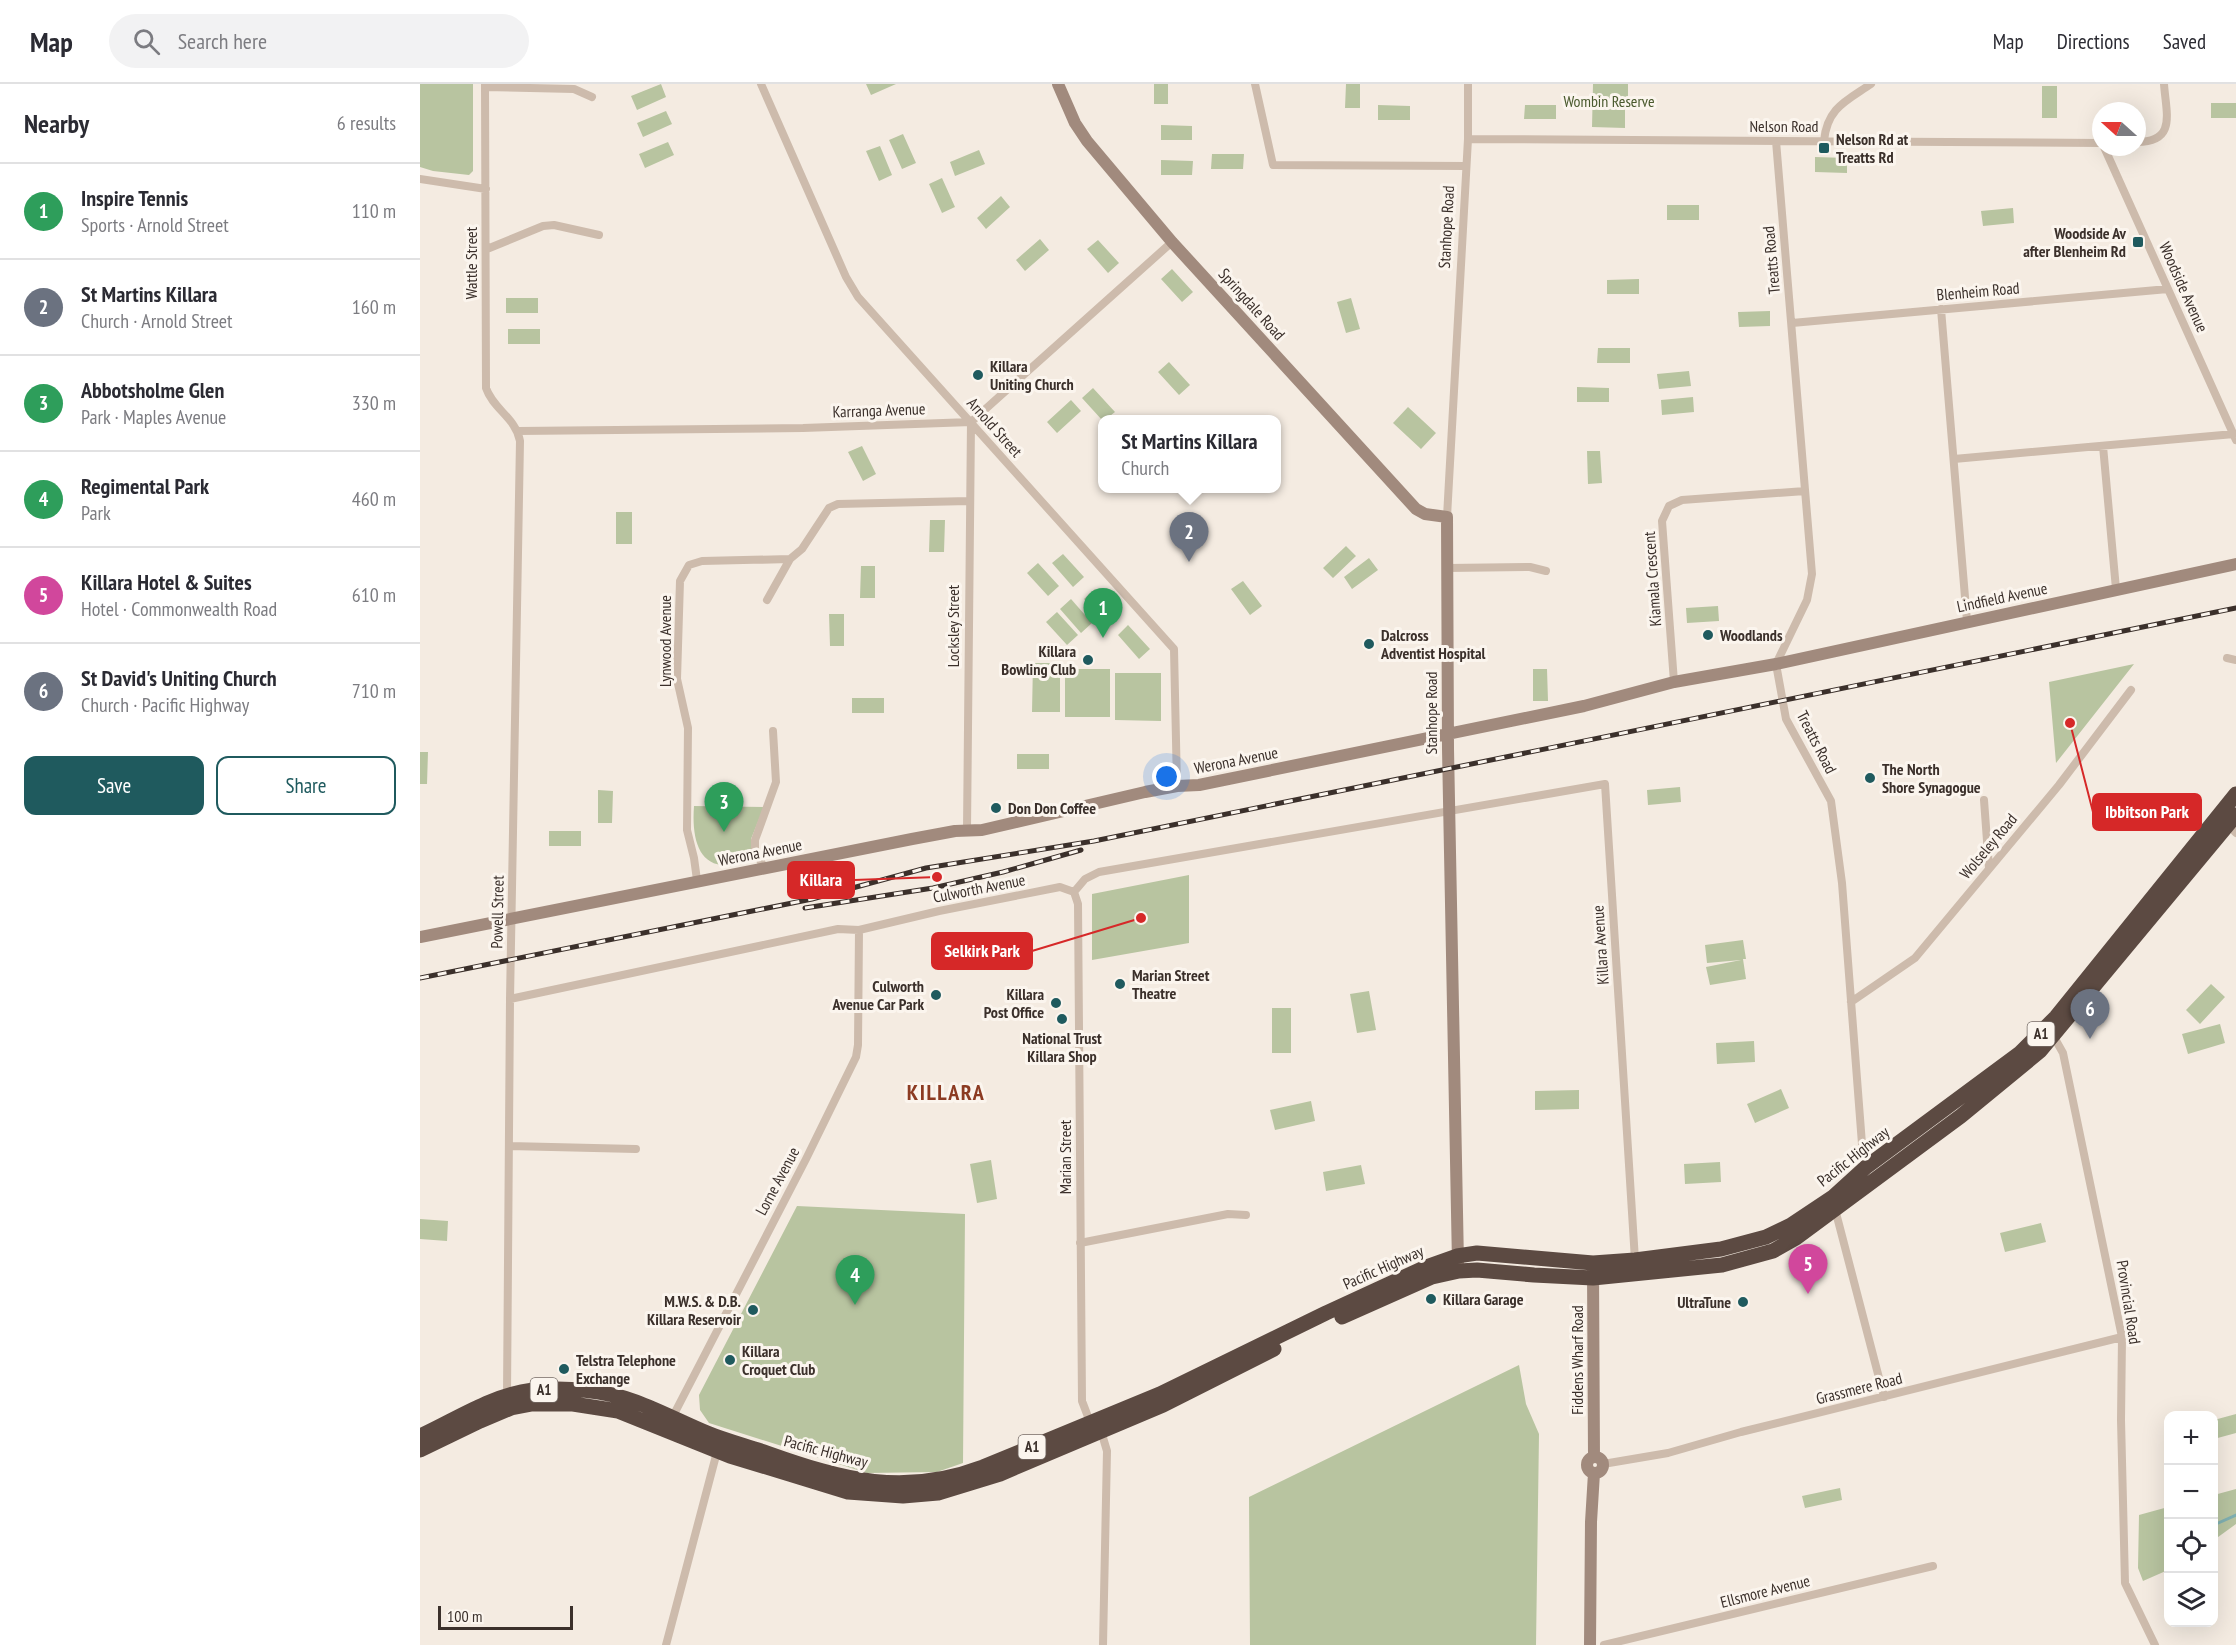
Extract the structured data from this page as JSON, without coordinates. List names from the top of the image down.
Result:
{
  "streets": {
    "highway": ["A1", "Pacific Highway"],
    "street": [
      "Nelson Road",
      "Stanhope Road",
      "Treatts Road",
      "Wattle Street",
      "Woodside Avenue",
      "Blenheim Road",
      "Springdale Road",
      "Karranga Avenue",
      "Arnold Street",
      "Kiamala Crescent",
      "Lindfield Avenue",
      "Locksley Street",
      "Lynwood Avenue",
      "Werona Avenue",
      "Wolseley Road",
      "Culworth Avenue",
      "Powell Street",
      "Killara Avenue",
      "Marian Street",
      "Lorne Avenue",
      "Provincial Road",
      "Fiddens Wharf Road",
      "Grassmere Road",
      "Ellsmore Avenue"
    ]
  },
  "crossings": [
    ["Nelson Road", "Stanhope Road"],
    ["Nelson Road", "Treatts Road"],
    ["Stanhope Road", "Springdale Road"],
    ["Stanhope Road", "Werona Avenue"],
    ["Stanhope Road", "Killara Avenue"],
    ["Stanhope Road", "Pacific Highway"],
    ["Treatts Road", "Blenheim Road"],
    ["Treatts Road", "Kiamala Crescent"],
    ["Treatts Road", "Lindfield Avenue"],
    ["Treatts Road", "Werona Avenue"],
    ["Treatts Road", "Wolseley Road"],
    ["Treatts Road", "Pacific Highway"],
    ["Wattle Street", "Karranga Avenue"],
    ["Wattle Street", "Powell Street"],
    ["Woodside Avenue", "Blenheim Road"],
    ["Karranga Avenue", "Arnold Street"],
    ["Karranga Avenue", "Locksley Street"],
    ["Karranga Avenue", "Powell Street"],
    ["Arnold Street", "Locksley Street"],
    ["Arnold Street", "Werona Avenue"],
    ["Kiamala Crescent", "Werona Avenue"],
    ["Lindfield Avenue", "Werona Avenue"],
    ["Locksley Street", "Werona Avenue"],
    ["Lynwood Avenue", "Werona Avenue"],
    ["Werona Avenue", "Powell Street"],
    ["Culworth Avenue", "Powell Street"],
    ["Culworth Avenue", "Marian Street"],
    ["Culworth Avenue", "Lorne Avenue"],
    ["Powell Street", "Pacific Highway"],
    ["Killara Avenue", "Pacific Highway"],
    ["Pacific Highway", "Marian Street"],
    ["Pacific Highway", "Lorne Avenue"],
    ["Pacific Highway", "Provincial Road"],
    ["Pacific Highway", "Fiddens Wharf Road"],
    ["Provincial Road", "Grassmere Road"],
    ["Fiddens Wharf Road", "Grassmere Road"]
  ],
  "districts": ["KILLARA"],
  "parks": ["Wombin Reserve"],
  "places": {
    "transit": ["Nelson Rd at Treatts Rd", "Woodside Av after Blenheim Rd"],
    "other": [
      "Killara Uniting Church",
      "Woodlands",
      "Dalcross Adventist Hospital",
      "Killara Bowling Club",
      "Ibbitson Park",
      "The North Shore Synagogue",
      "Don Don Coffee",
      "Killara",
      "Selkirk Park",
      "Marian Street Theatre",
      "Culworth Avenue Car Park",
      "Killara Post Office",
      "National Trust Killara Shop",
      "Killara Garage",
      "UltraTune",
      "M.W.S. & D.B. Killara Reservoir",
      "Killara Croquet Club",
      "Telstra Telephone Exchange"
    ]
  },
  "scale_bar": "100 m",
  "north": "left",
  "page": {
    "header": "Map",
    "search": "Search here",
    "nav": ["Map", "Directions", "Saved"],
    "heading": ["Nearby", "6 results"],
    "list": [
      {
        "mark": "1",
        "name": "Inspire Tennis",
        "note": "Sports · Arnold Street",
        "value": "110 m"
      },
      {
        "mark": "2",
        "name": "St Martins Killara",
        "note": "Church · Arnold Street",
        "value": "160 m"
      },
      {
        "mark": "3",
        "name": "Abbotsholme Glen",
        "note": "Park · Maples Avenue",
        "value": "330 m"
      },
      {
        "mark": "4",
        "name": "Regimental Park",
        "note": "Park",
        "value": "460 m"
      },
      {
        "mark": "5",
        "name": "Killara Hotel & Suites",
        "note": "Hotel · Commonwealth Road",
        "value": "610 m"
      },
      {
        "mark": "6",
        "name": "St David's Uniting Church",
        "note": "Church · Pacific Highway",
        "value": "710 m"
      }
    ],
    "popup": ["St Martins Killara", "Church"],
    "pins": [
      "2",
      "1",
      "3",
      "6",
      "5",
      "4"
    ],
    "buttons": ["Save", "Share"],
    "map_buttons": ["+", "−"],
    "scale": "100 m"
  }
}
